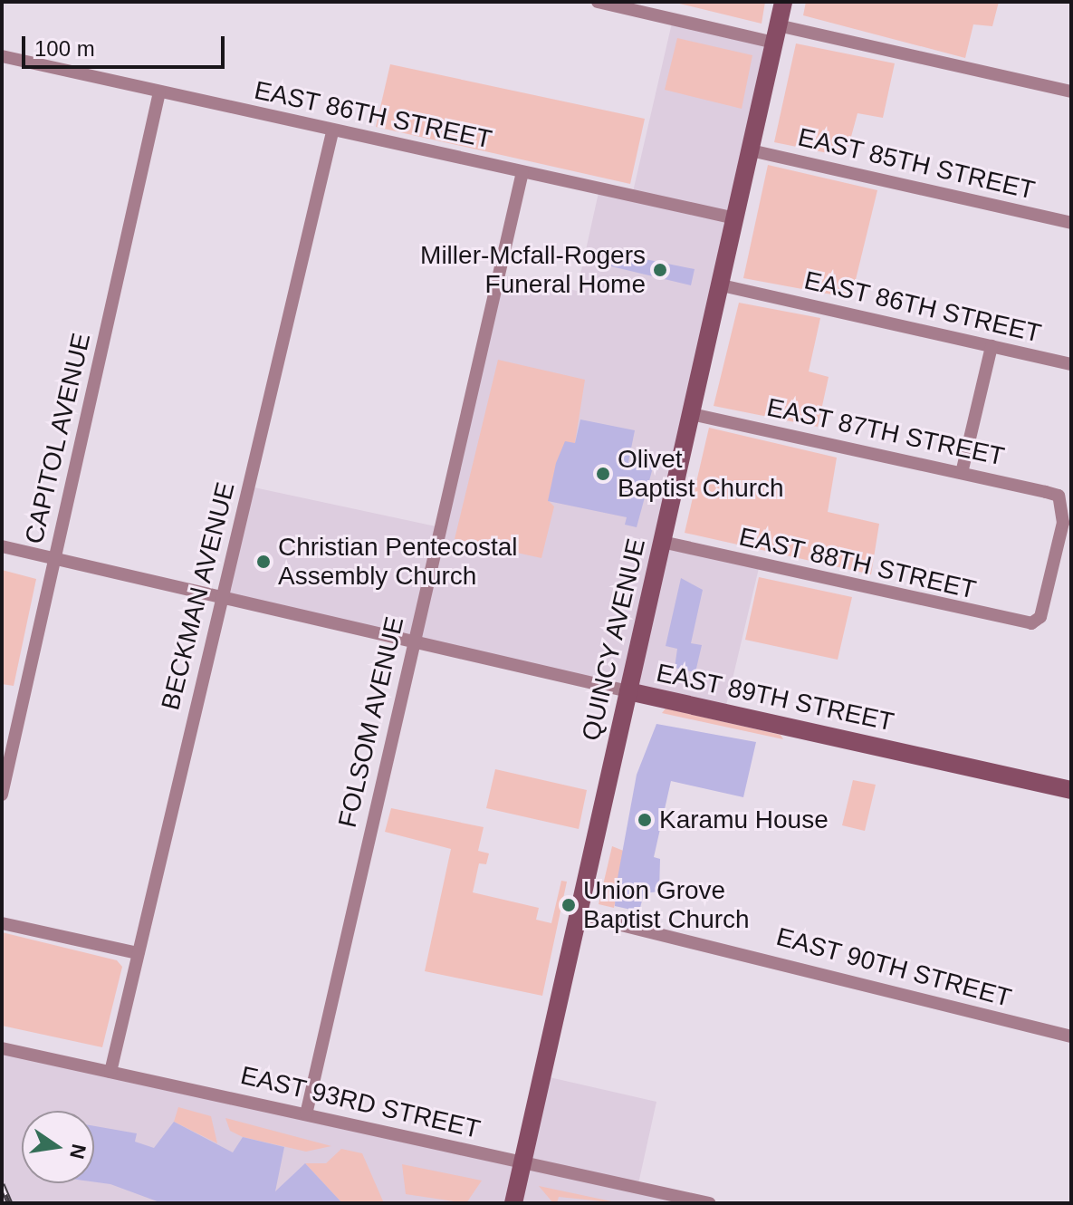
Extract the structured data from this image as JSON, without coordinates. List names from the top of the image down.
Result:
{
  "streets": {
    "street": [
      "EAST 86TH STREET",
      "EAST 85TH STREET",
      "EAST 87TH STREET",
      "CAPITOL AVENUE",
      "EAST 88TH STREET",
      "BECKMAN AVENUE",
      "QUINCY AVENUE",
      "EAST 89TH STREET",
      "FOLSOM AVENUE",
      "EAST 90TH STREET",
      "EAST 93RD STREET"
    ]
  },
  "crossings": [
    ["EAST 86TH STREET", "CAPITOL AVENUE"],
    ["EAST 86TH STREET", "BECKMAN AVENUE"],
    ["EAST 86TH STREET", "QUINCY AVENUE"],
    ["EAST 86TH STREET", "FOLSOM AVENUE"],
    ["EAST 85TH STREET", "QUINCY AVENUE"],
    ["EAST 87TH STREET", "EAST 88TH STREET"],
    ["EAST 87TH STREET", "QUINCY AVENUE"],
    ["CAPITOL AVENUE", "EAST 89TH STREET"],
    ["EAST 88TH STREET", "QUINCY AVENUE"],
    ["BECKMAN AVENUE", "EAST 89TH STREET"],
    ["BECKMAN AVENUE", "EAST 93RD STREET"],
    ["QUINCY AVENUE", "EAST 89TH STREET"],
    ["QUINCY AVENUE", "EAST 90TH STREET"],
    ["QUINCY AVENUE", "EAST 93RD STREET"],
    ["EAST 89TH STREET", "FOLSOM AVENUE"],
    ["FOLSOM AVENUE", "EAST 93RD STREET"]
  ],
  "places": [
    "Miller-Mcfall-Rogers Funeral Home",
    "Olivet Baptist Church",
    "Christian Pentecostal Assembly Church",
    "Karamu House",
    "Union Grove Baptist Church"
  ],
  "scale_bar": "100 m",
  "north": "right"
}
